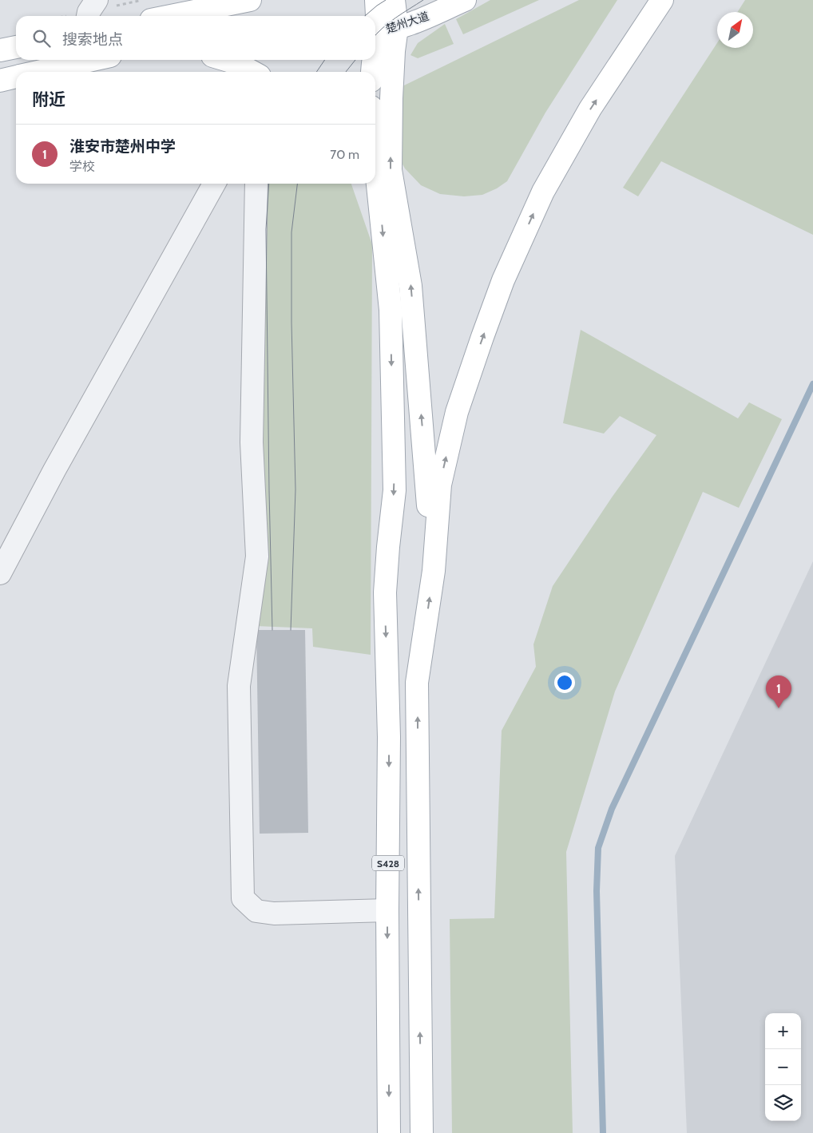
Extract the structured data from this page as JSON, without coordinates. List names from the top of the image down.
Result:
{
  "streets": {
    "main road": ["楚州大道", "S428"]
  },
  "north": "top right",
  "page": {
    "search": "搜索地点",
    "heading": "附近",
    "list": [
      {
        "mark": "1",
        "name": "淮安市楚州中学",
        "note": "学校",
        "value": "70 m"
      }
    ],
    "pins": "1",
    "map_buttons": ["+", "−"]
  }
}
